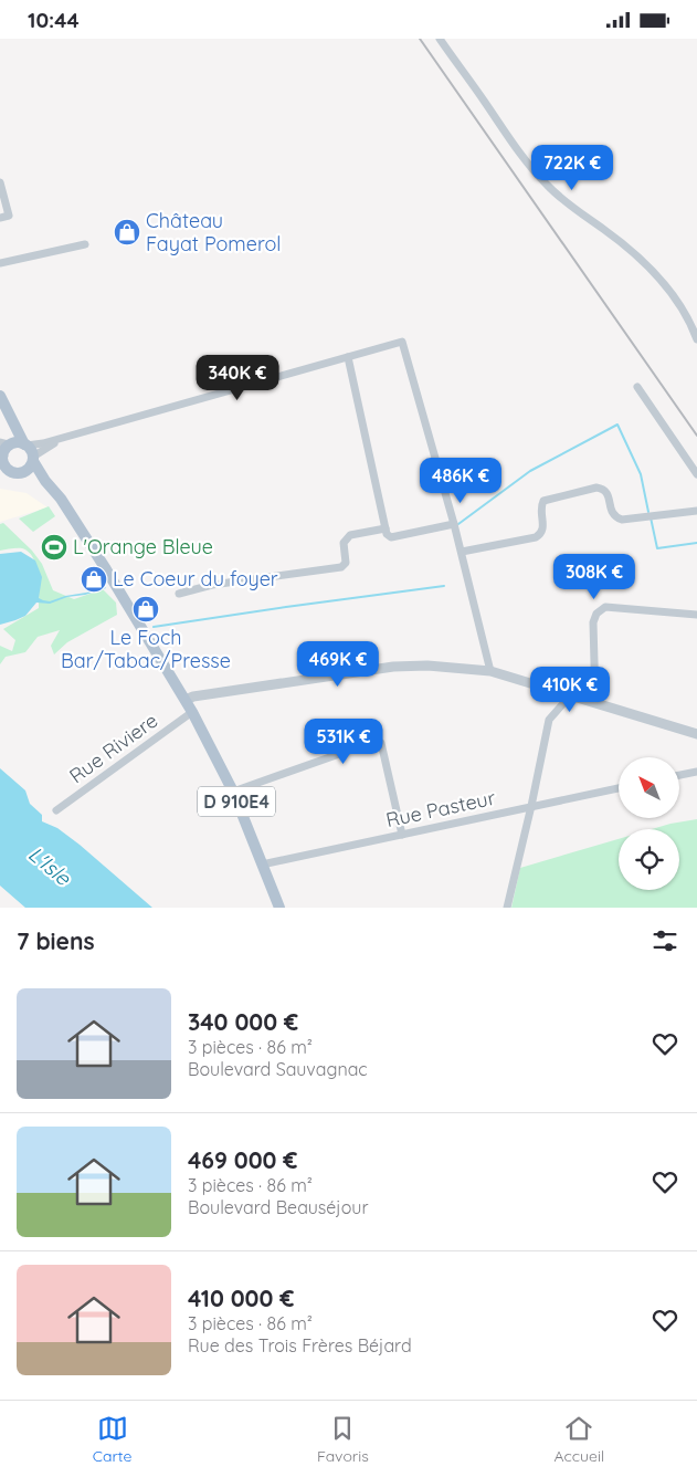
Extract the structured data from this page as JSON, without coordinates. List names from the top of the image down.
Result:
{
  "streets": {
    "main road": ["D 910E4"],
    "street": ["Rue Riviere", "Rue Pasteur"]
  },
  "crossings": [
    ["Rue Riviere", "D 910E4"],
    ["D 910E4", "Rue Pasteur"]
  ],
  "water": ["L'Isle"],
  "places": {
    "shop": ["Château Fayat Pomerol", "Le Coeur du foyer", "Le Foch Bar/Tabac/Presse"],
    "sports": ["L'Orange Bleue"]
  },
  "north": "top left",
  "page": {
    "status": "10:44",
    "price": [
      "722K €",
      "340K €",
      "486K €",
      "308K €",
      "469K €",
      "410K €",
      "531K €"
    ],
    "heading": "7 biens",
    "list": [
      {
        "name": "340 000 €",
        "note": "3 pièces · 86 m² · Boulevard Sauvagnac"
      },
      {
        "name": "469 000 €",
        "note": "3 pièces · 86 m² · Boulevard Beauséjour"
      },
      {
        "name": "410 000 €",
        "note": "3 pièces · 86 m² · Rue des Trois Frères Béjard"
      }
    ],
    "tabs": ["Carte", "Favoris", "Accueil"]
  }
}
